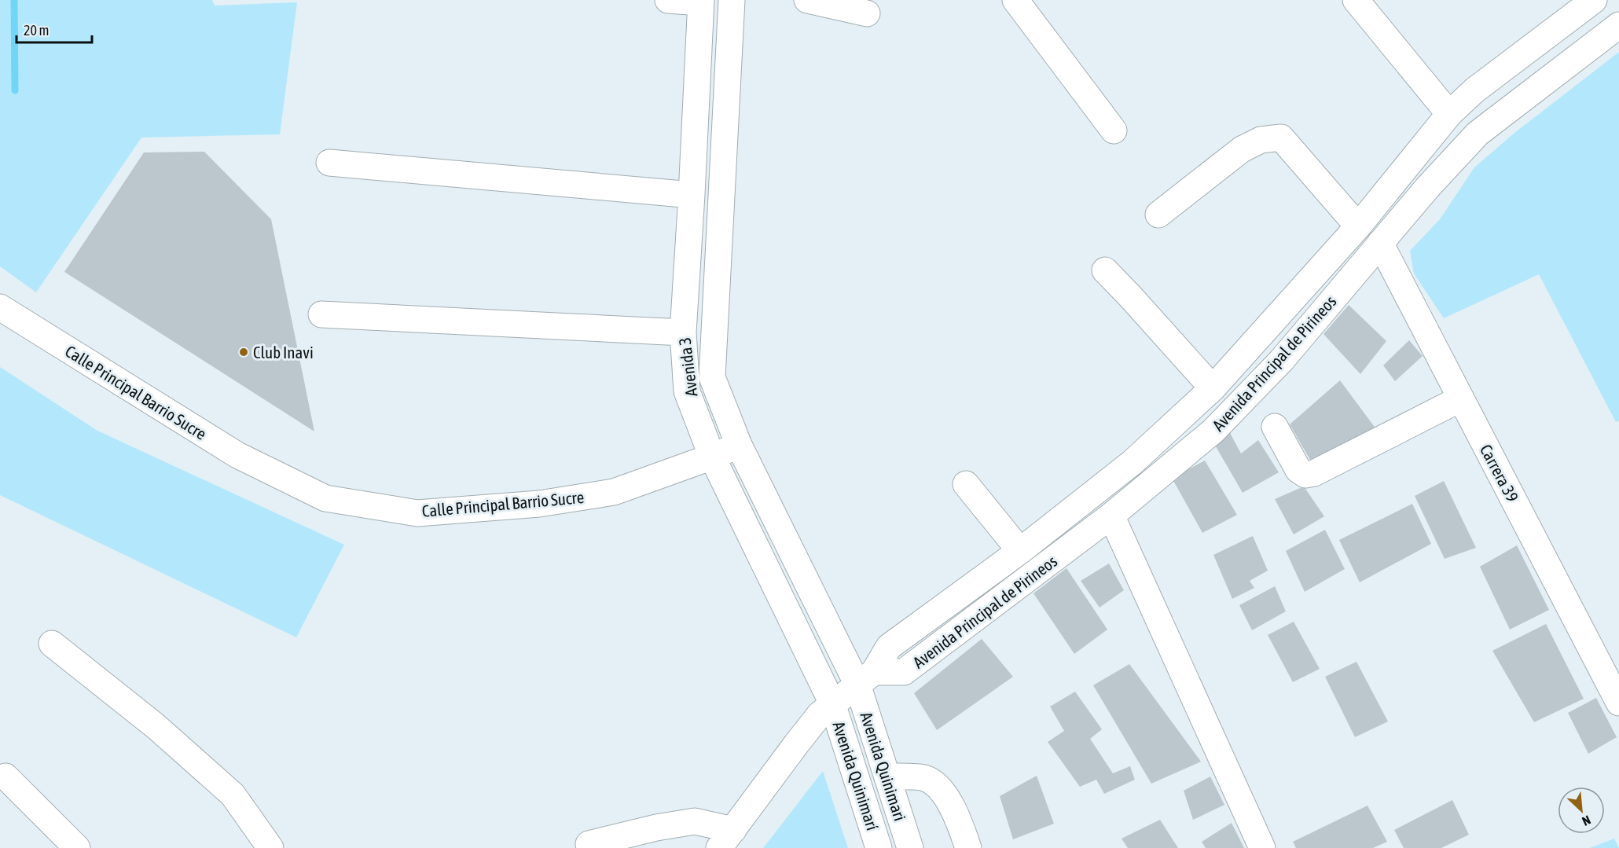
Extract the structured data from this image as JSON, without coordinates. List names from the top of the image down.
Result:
{
  "streets": {
    "street": [
      "Avenida Principal de Pirineos",
      "Avenida 3",
      "Calle Principal Barrio Sucre",
      "Carrera 39",
      "Avenida Quinimari",
      "Avenida Quinimarí"
    ]
  },
  "crossings": [
    ["Avenida Principal de Pirineos", "Avenida 3"],
    ["Avenida Principal de Pirineos", "Carrera 39"],
    ["Avenida Principal de Pirineos", "Avenida Quinimari"],
    ["Avenida Principal de Pirineos", "Avenida Quinimarí"],
    ["Avenida 3", "Calle Principal Barrio Sucre"],
    ["Avenida 3", "Avenida Quinimari"],
    ["Avenida 3", "Avenida Quinimarí"]
  ],
  "places": ["Club Inavi"],
  "scale_bar": "20 m",
  "north": "bottom right"
}
